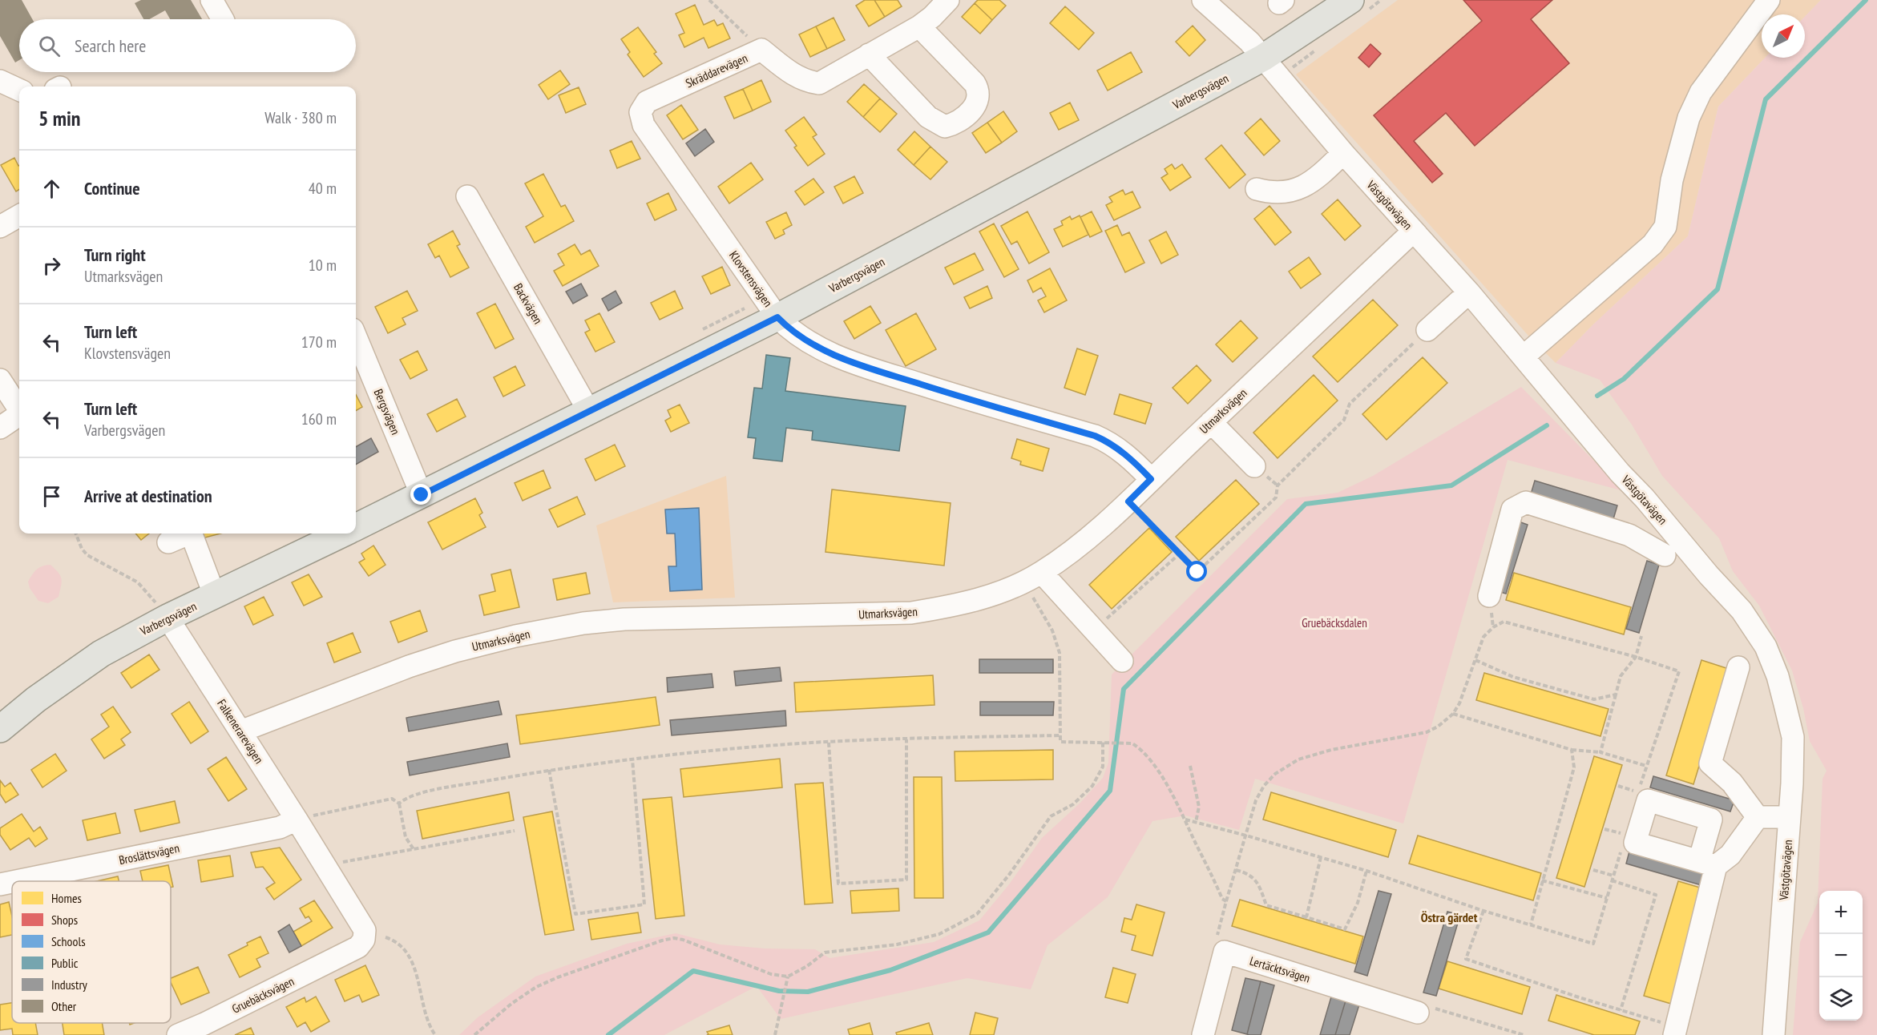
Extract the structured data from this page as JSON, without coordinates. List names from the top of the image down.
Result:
{
  "streets": {
    "main road": ["Varbergsvägen"],
    "street": [
      "Skräddarevägen",
      "Västgötavägen",
      "Klovstensvägen",
      "Backvägen",
      "Utmarksvägen",
      "Bergsvägen",
      "Falkenerarevägen",
      "Broslättsvägen",
      "Lertäcktsvägen",
      "Gruebäcksvägen"
    ]
  },
  "crossings": [
    ["Skräddarevägen", "Klovstensvägen"],
    ["Varbergsvägen", "Västgötavägen"],
    ["Varbergsvägen", "Klovstensvägen"],
    ["Varbergsvägen", "Backvägen"],
    ["Varbergsvägen", "Bergsvägen"],
    ["Varbergsvägen", "Falkenerarevägen"],
    ["Västgötavägen", "Utmarksvägen"],
    ["Klovstensvägen", "Utmarksvägen"],
    ["Utmarksvägen", "Falkenerarevägen"],
    ["Falkenerarevägen", "Broslättsvägen"],
    ["Falkenerarevägen", "Gruebäcksvägen"]
  ],
  "districts": ["Östra gärdet"],
  "parks": ["Gruebäcksdalen"],
  "legend": [
    "Homes",
    "Shops",
    "Schools",
    "Public",
    "Industry",
    "Other"
  ],
  "north": "top right",
  "page": {
    "search": "Search here",
    "heading": ["5 min", "Walk · 380 m"],
    "list": [
      ["Continue", "40 m"],
      ["Turn right", "Utmarksvägen", "10 m"],
      ["Turn left", "Klovstensvägen", "170 m"],
      ["Turn left", "Varbergsvägen", "160 m"],
      "Arrive at destination"
    ],
    "map_buttons": ["+", "−"]
  }
}
